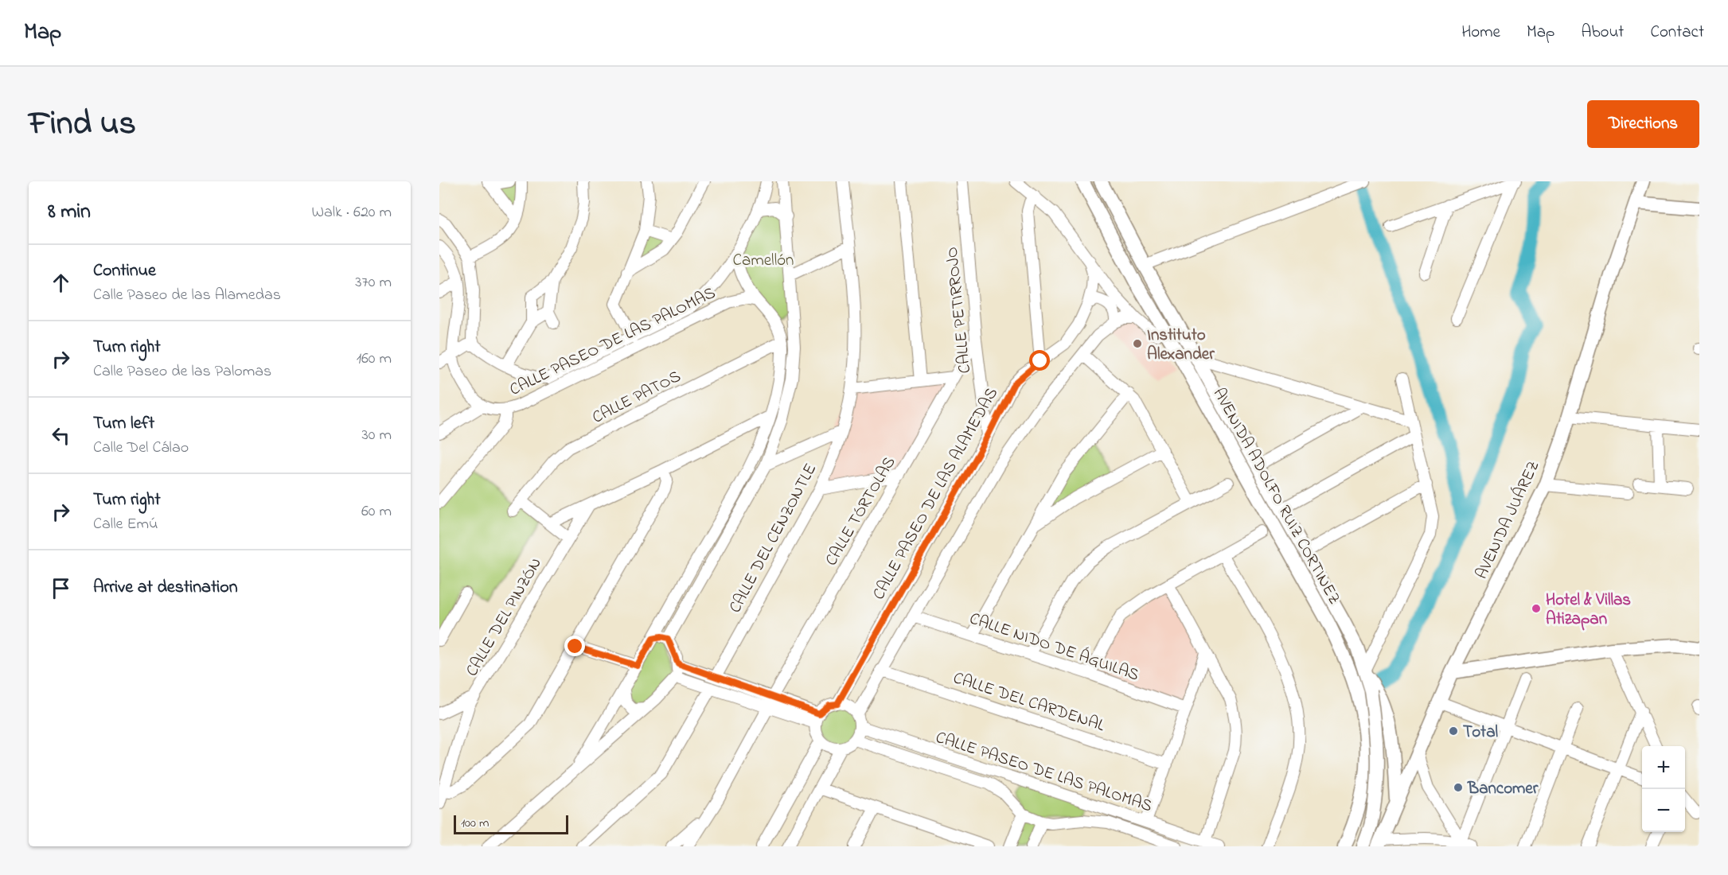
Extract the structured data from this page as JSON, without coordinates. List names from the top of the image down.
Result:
{
  "streets": {
    "main road": ["AVENIDA ADOLFO RUIZ CORTINEZ", "AVENIDA JUÁREZ"],
    "street": [
      "CALLE PETIRROJO",
      "CALLE PASEO DE LAS PALOMAS",
      "CALLE PATOS",
      "CALLE PASEO DE LAS ALAMEDAS",
      "CALLE TÓRTOLAS",
      "CALLE DEL CENZONTLE",
      "CALLE DEL PINZÓN",
      "CALLE NIDO DE ÁGUILAS",
      "CALLE DEL CARDENAL"
    ]
  },
  "crossings": [
    ["CALLE PETIRROJO", "CALLE PASEO DE LAS ALAMEDAS"],
    ["CALLE PETIRROJO", "CALLE TÓRTOLAS"],
    ["CALLE PASEO DE LAS PALOMAS", "CALLE PASEO DE LAS ALAMEDAS"]
  ],
  "parks": ["Camellón"],
  "places": [
    "Instituto Alexander",
    "Hotel & Villas Atizapan",
    "Total",
    "Bancomer"
  ],
  "scale_bar": "100 m",
  "page": {
    "header": "Map",
    "nav": [
      "Home",
      "Map",
      "About",
      "Contact"
    ],
    "title": "Find us",
    "buttons": "Directions",
    "heading": ["8 min", "Walk · 620 m"],
    "list": [
      ["Continue", "Calle Paseo de las Alamedas", "370 m"],
      ["Turn right", "Calle Paseo de las Palomas", "160 m"],
      ["Turn left", "Calle Del Cálao", "30 m"],
      ["Turn right", "Calle Emú", "60 m"],
      "Arrive at destination"
    ],
    "map_buttons": ["+", "−"],
    "scale": "100 m"
  }
}
